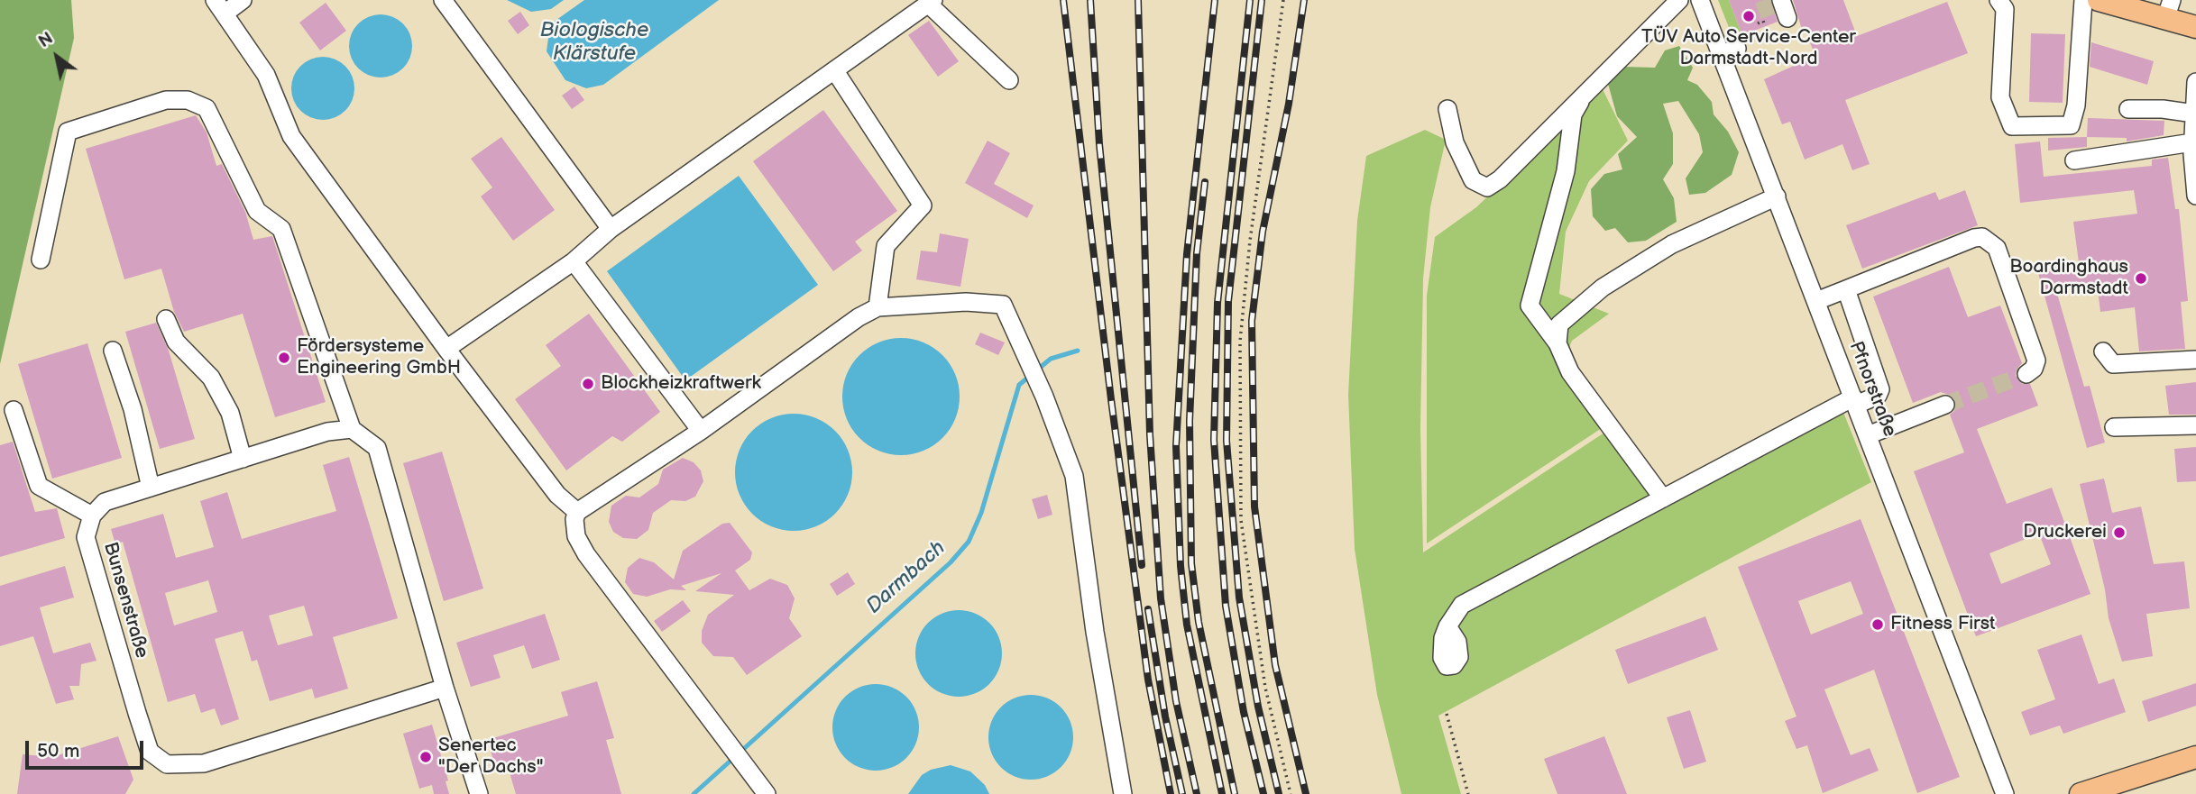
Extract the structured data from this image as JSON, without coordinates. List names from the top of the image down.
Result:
{
  "streets": {
    "street": ["Pfnorstraße", "Bunsenstraße"]
  },
  "water": ["Biologische Klärstufe", "Darmbach"],
  "places": [
    "TÜV Auto Service-Center Darmstadt-Nord",
    "Boardinghaus Darmstadt",
    "Fördersysteme Engineering GmbH",
    "Blockheizkraftwerk",
    "Druckerei",
    "Fitness First",
    "Senertec \"Der Dachs\""
  ],
  "scale_bar": "50 m",
  "north": "top left"
}
